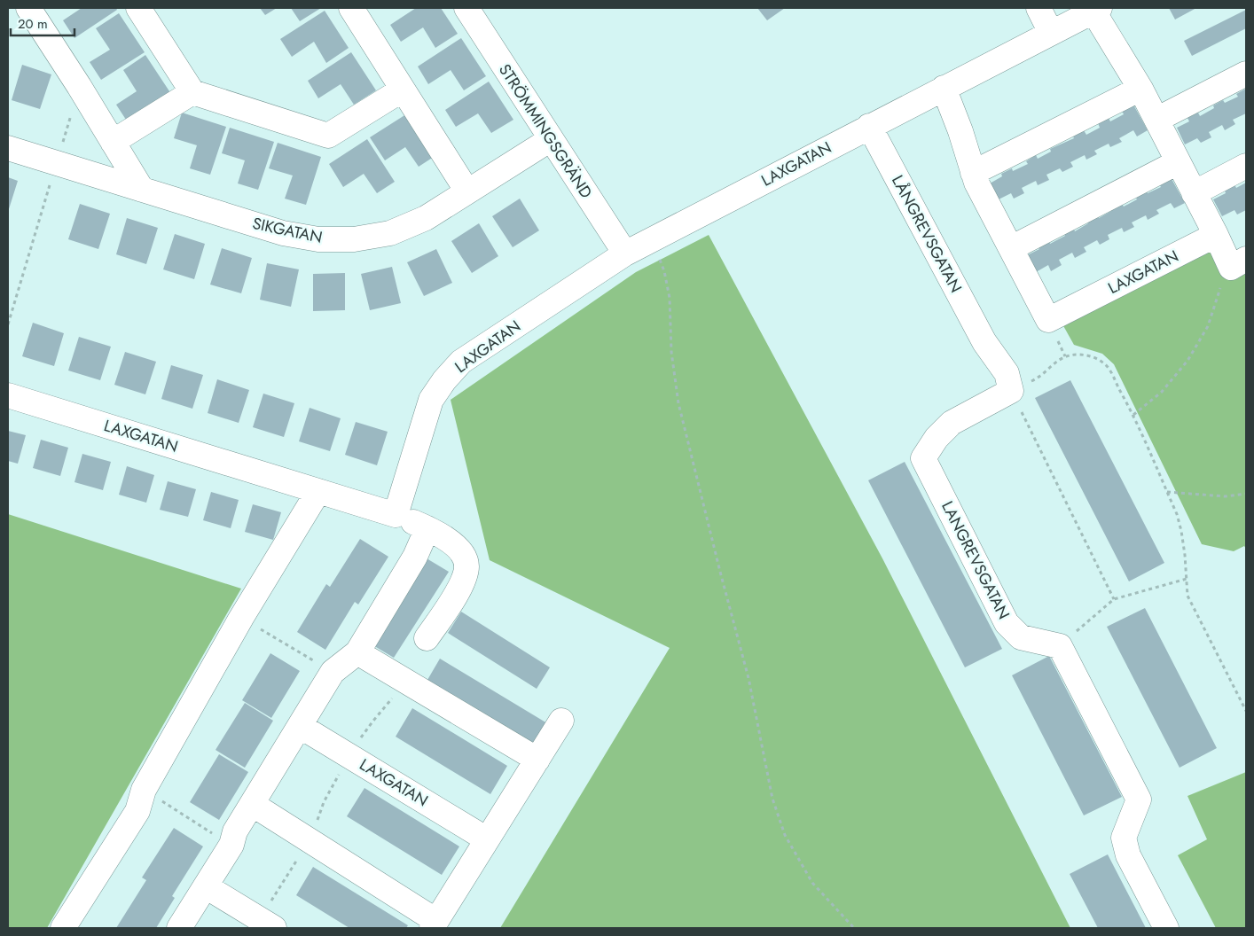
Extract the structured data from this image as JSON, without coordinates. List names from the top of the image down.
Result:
{
  "streets": {
    "street": [
      "STRÖMMINGSGRÄND",
      "LAXGATAN",
      "SIKGATAN",
      "LÅNGREVSGATAN",
      "LANGREVSGATAN"
    ]
  },
  "crossings": [
    ["STRÖMMINGSGRÄND", "LAXGATAN"],
    ["STRÖMMINGSGRÄND", "SIKGATAN"],
    ["LAXGATAN", "LÅNGREVSGATAN"],
    ["LÅNGREVSGATAN", "LANGREVSGATAN"]
  ],
  "scale_bar": "20 m"
}
